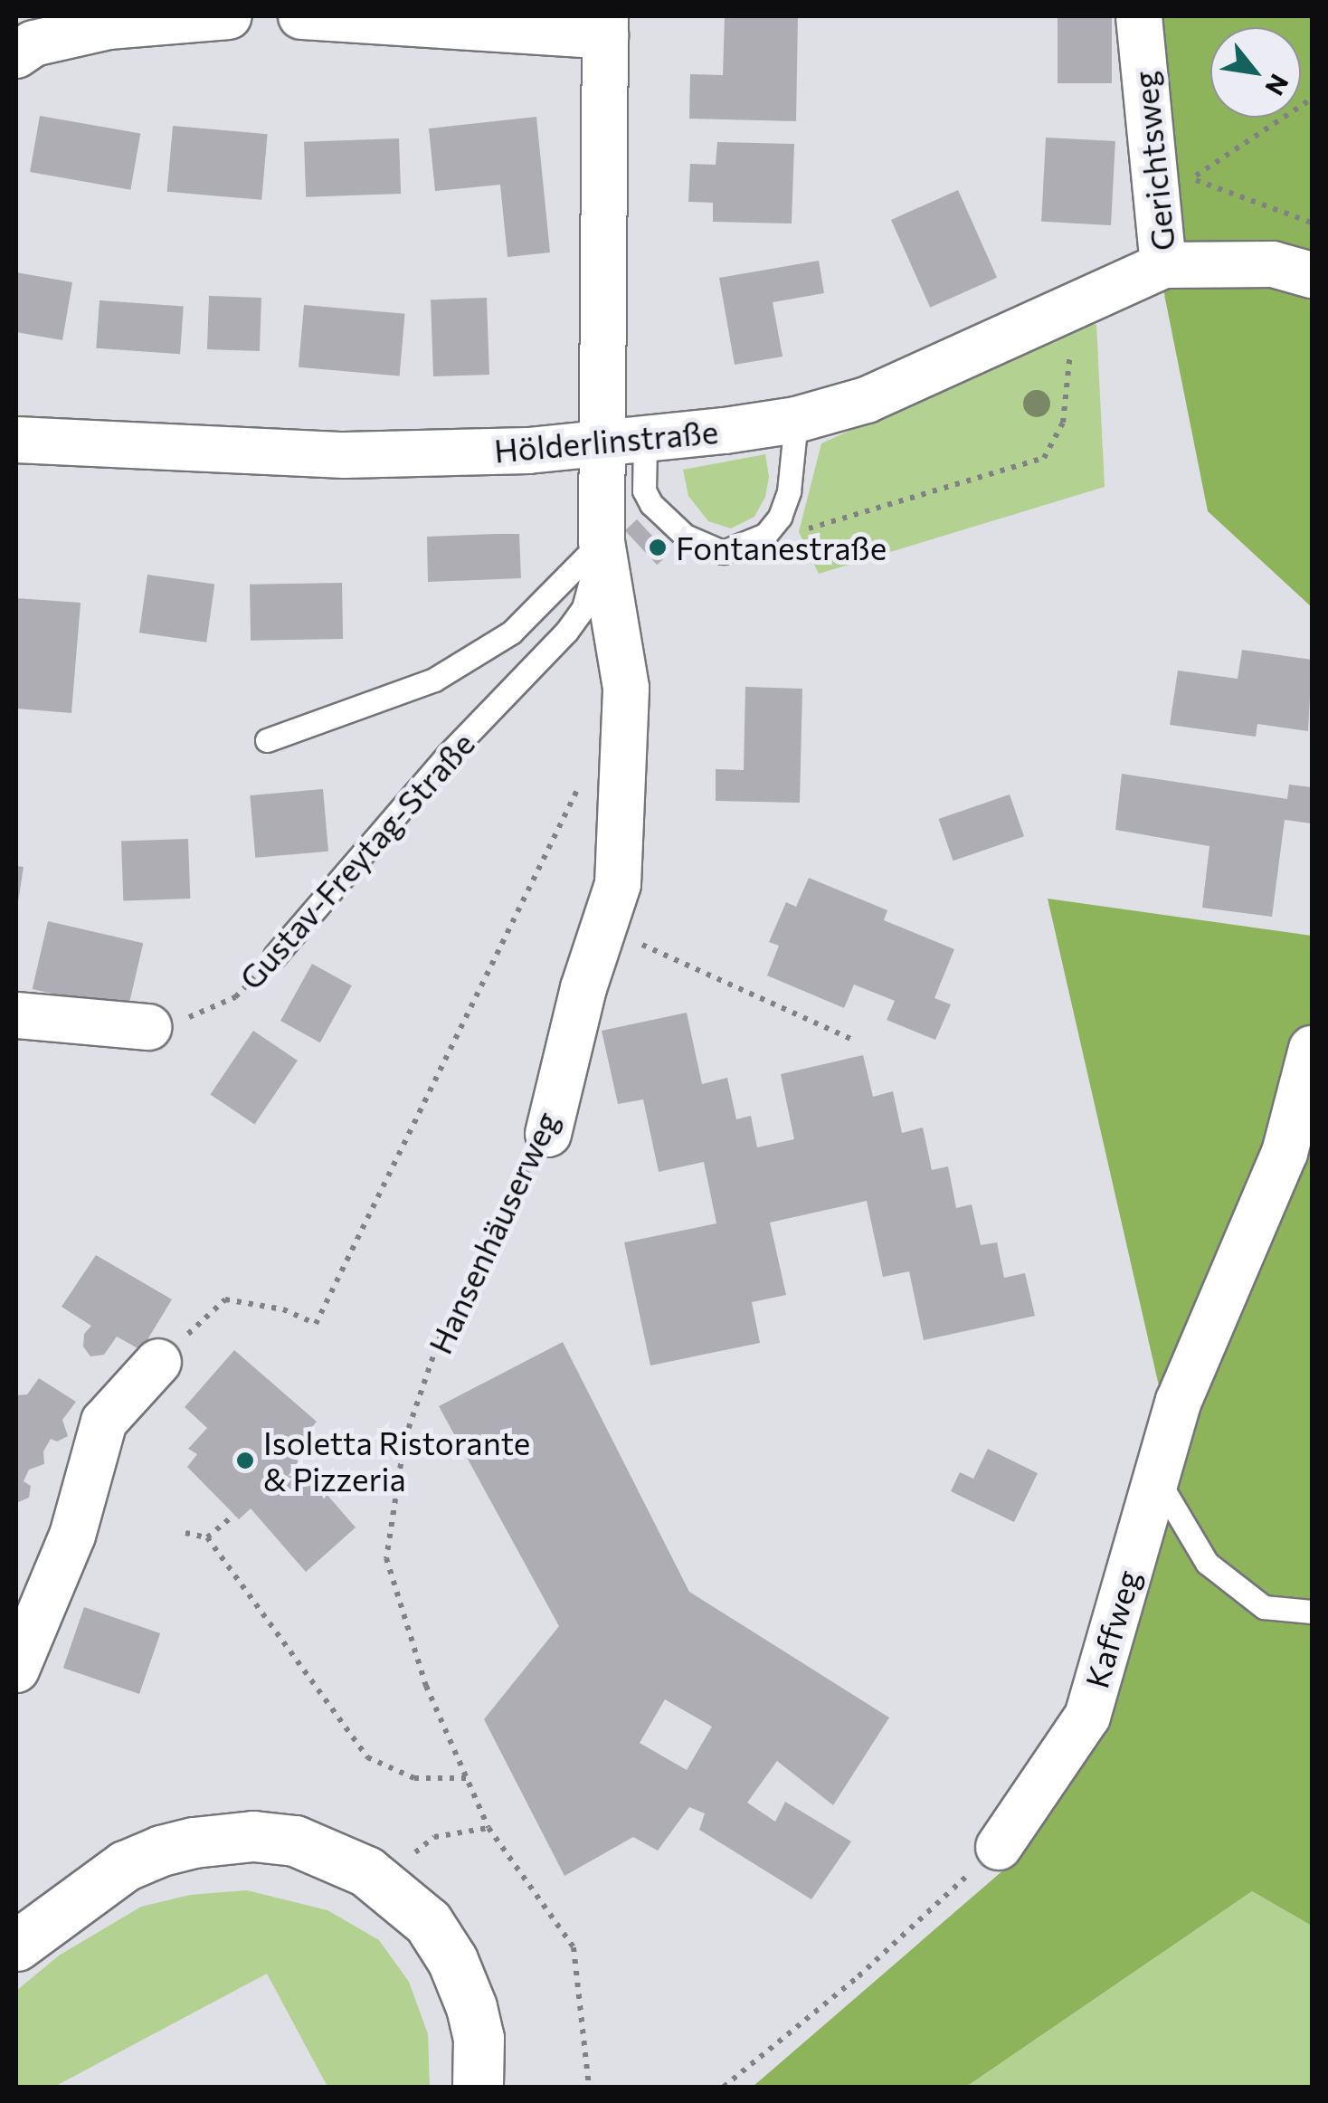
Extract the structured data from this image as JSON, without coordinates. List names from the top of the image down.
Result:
{
  "streets": {
    "street": [
      "Gerichtsweg",
      "Hölderlinstraße",
      "Hansenhäuserweg",
      "Kaffweg"
    ],
    "lane": ["Gustav-Freytag-Straße"]
  },
  "crossings": [
    ["Gerichtsweg", "Hölderlinstraße"],
    ["Hölderlinstraße", "Hansenhäuserweg"],
    ["Gustav-Freytag-Straße", "Hansenhäuserweg"]
  ],
  "places": ["Fontanestraße", "Isoletta Ristorante & Pizzeria"],
  "north": "bottom right"
}
